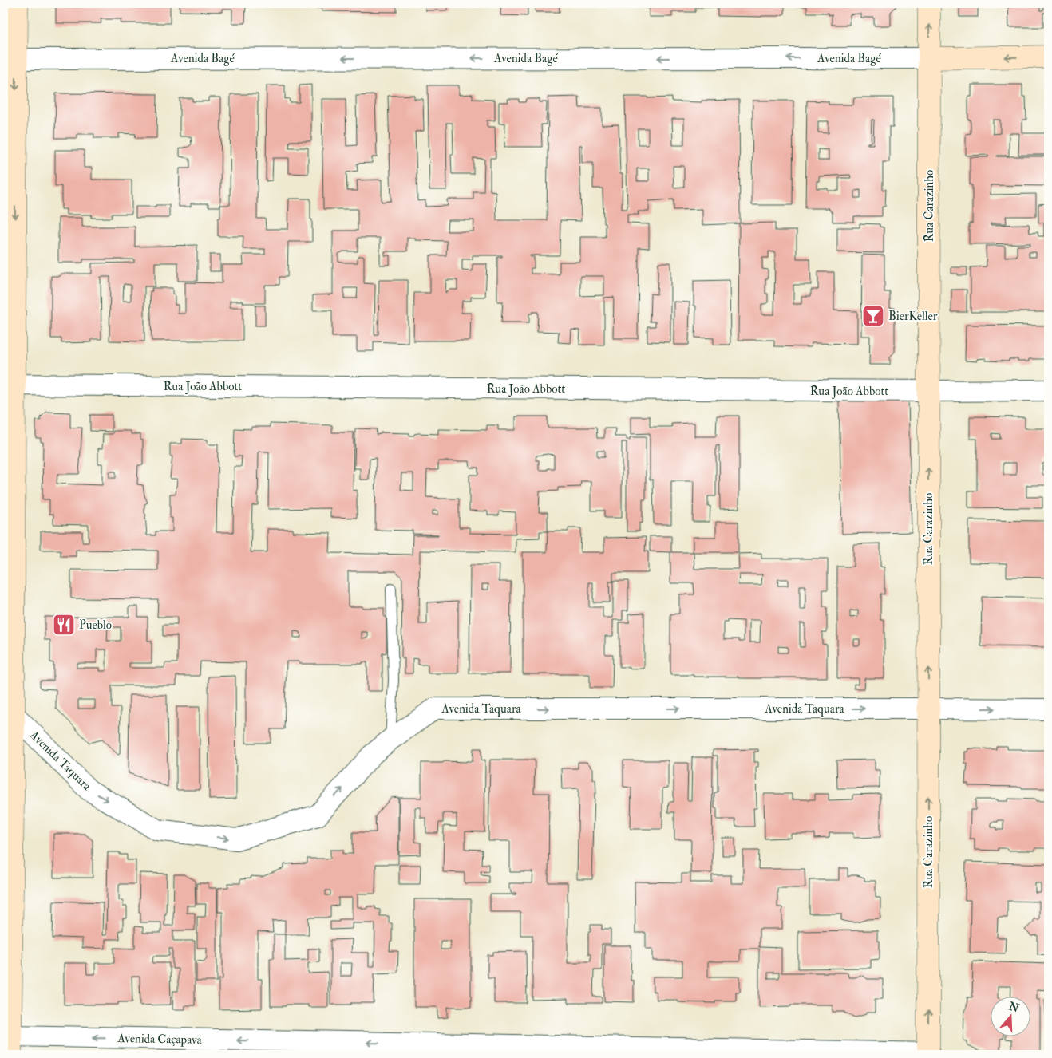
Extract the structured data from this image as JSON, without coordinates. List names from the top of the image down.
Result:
{
  "streets": {
    "street": [
      "Avenida Bagé",
      "Rua Carazinho",
      "Rua João Abbott",
      "Avenida Taquara",
      "Avenida Caçapava"
    ]
  },
  "crossings": [
    ["Avenida Bagé", "Rua Carazinho"],
    ["Rua Carazinho", "Rua João Abbott"],
    ["Rua Carazinho", "Avenida Taquara"],
    ["Rua Carazinho", "Avenida Caçapava"]
  ],
  "one_way": [
    "Avenida Bagé",
    "Rua Carazinho",
    "Avenida Taquara",
    "Avenida Caçapava"
  ],
  "places": {
    "bar": ["BierKeller"],
    "restaurant": ["Pueblo"]
  },
  "north": "top"
}
